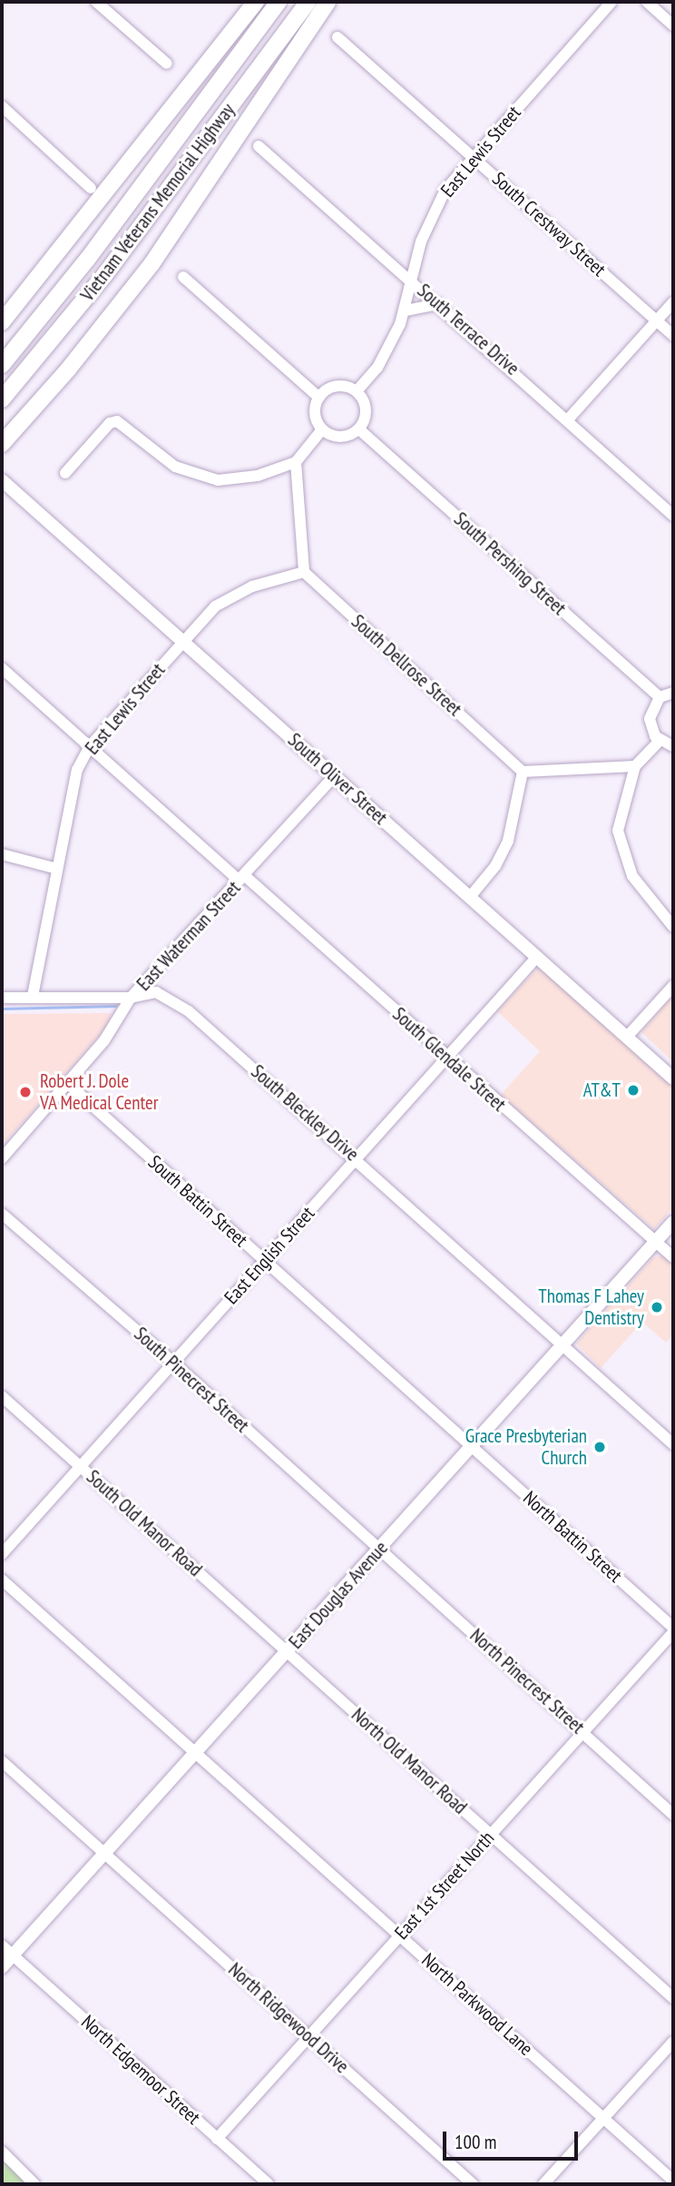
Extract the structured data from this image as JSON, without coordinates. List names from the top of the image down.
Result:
{
  "streets": {
    "highway": ["Vietnam Veterans Memorial Highway"],
    "main road": ["South Oliver Street", "East Douglas Avenue"],
    "street": [
      "East Lewis Street",
      "South Crestway Street",
      "South Terrace Drive",
      "South Pershing Street",
      "South Dellrose Street",
      "East Waterman Street",
      "South Glendale Street",
      "South Bleckley Drive",
      "South Battin Street",
      "East English Street",
      "South Pinecrest Street",
      "South Old Manor Road",
      "North Battin Street",
      "North Pinecrest Street",
      "North Old Manor Road",
      "East 1st Street North",
      "North Parkwood Lane",
      "North Ridgewood Drive",
      "North Edgemoor Street"
    ]
  },
  "crossings": [
    ["East Lewis Street", "South Crestway Street"],
    ["East Lewis Street", "South Terrace Drive"],
    ["East Lewis Street", "South Pershing Street"],
    ["East Lewis Street", "South Dellrose Street"],
    ["East Lewis Street", "South Oliver Street"],
    ["East Lewis Street", "South Glendale Street"],
    ["East Lewis Street", "South Bleckley Drive"],
    ["South Oliver Street", "East Waterman Street"],
    ["South Oliver Street", "East English Street"],
    ["East Waterman Street", "South Glendale Street"],
    ["East Waterman Street", "South Bleckley Drive"],
    ["East Waterman Street", "South Battin Street"],
    ["South Glendale Street", "East English Street"],
    ["South Glendale Street", "East Douglas Avenue"],
    ["South Bleckley Drive", "East English Street"],
    ["South Bleckley Drive", "East Douglas Avenue"],
    ["South Battin Street", "East English Street"],
    ["South Battin Street", "North Battin Street"],
    ["South Battin Street", "East Douglas Avenue"],
    ["East English Street", "South Pinecrest Street"],
    ["East English Street", "South Old Manor Road"],
    ["South Pinecrest Street", "East Douglas Avenue"],
    ["South Pinecrest Street", "North Pinecrest Street"],
    ["South Old Manor Road", "East Douglas Avenue"],
    ["South Old Manor Road", "North Old Manor Road"],
    ["North Battin Street", "East Douglas Avenue"],
    ["North Battin Street", "East 1st Street North"],
    ["East Douglas Avenue", "North Pinecrest Street"],
    ["East Douglas Avenue", "North Old Manor Road"],
    ["East Douglas Avenue", "North Parkwood Lane"],
    ["East Douglas Avenue", "North Ridgewood Drive"],
    ["East Douglas Avenue", "North Edgemoor Street"],
    ["North Pinecrest Street", "East 1st Street North"],
    ["North Old Manor Road", "East 1st Street North"],
    ["East 1st Street North", "North Parkwood Lane"],
    ["East 1st Street North", "North Ridgewood Drive"],
    ["East 1st Street North", "North Edgemoor Street"]
  ],
  "places": [
    "AT&T",
    "Robert J. Dole VA Medical Center",
    "Thomas F Lahey Dentistry",
    "Grace Presbyterian Church"
  ],
  "scale_bar": "100 m"
}
